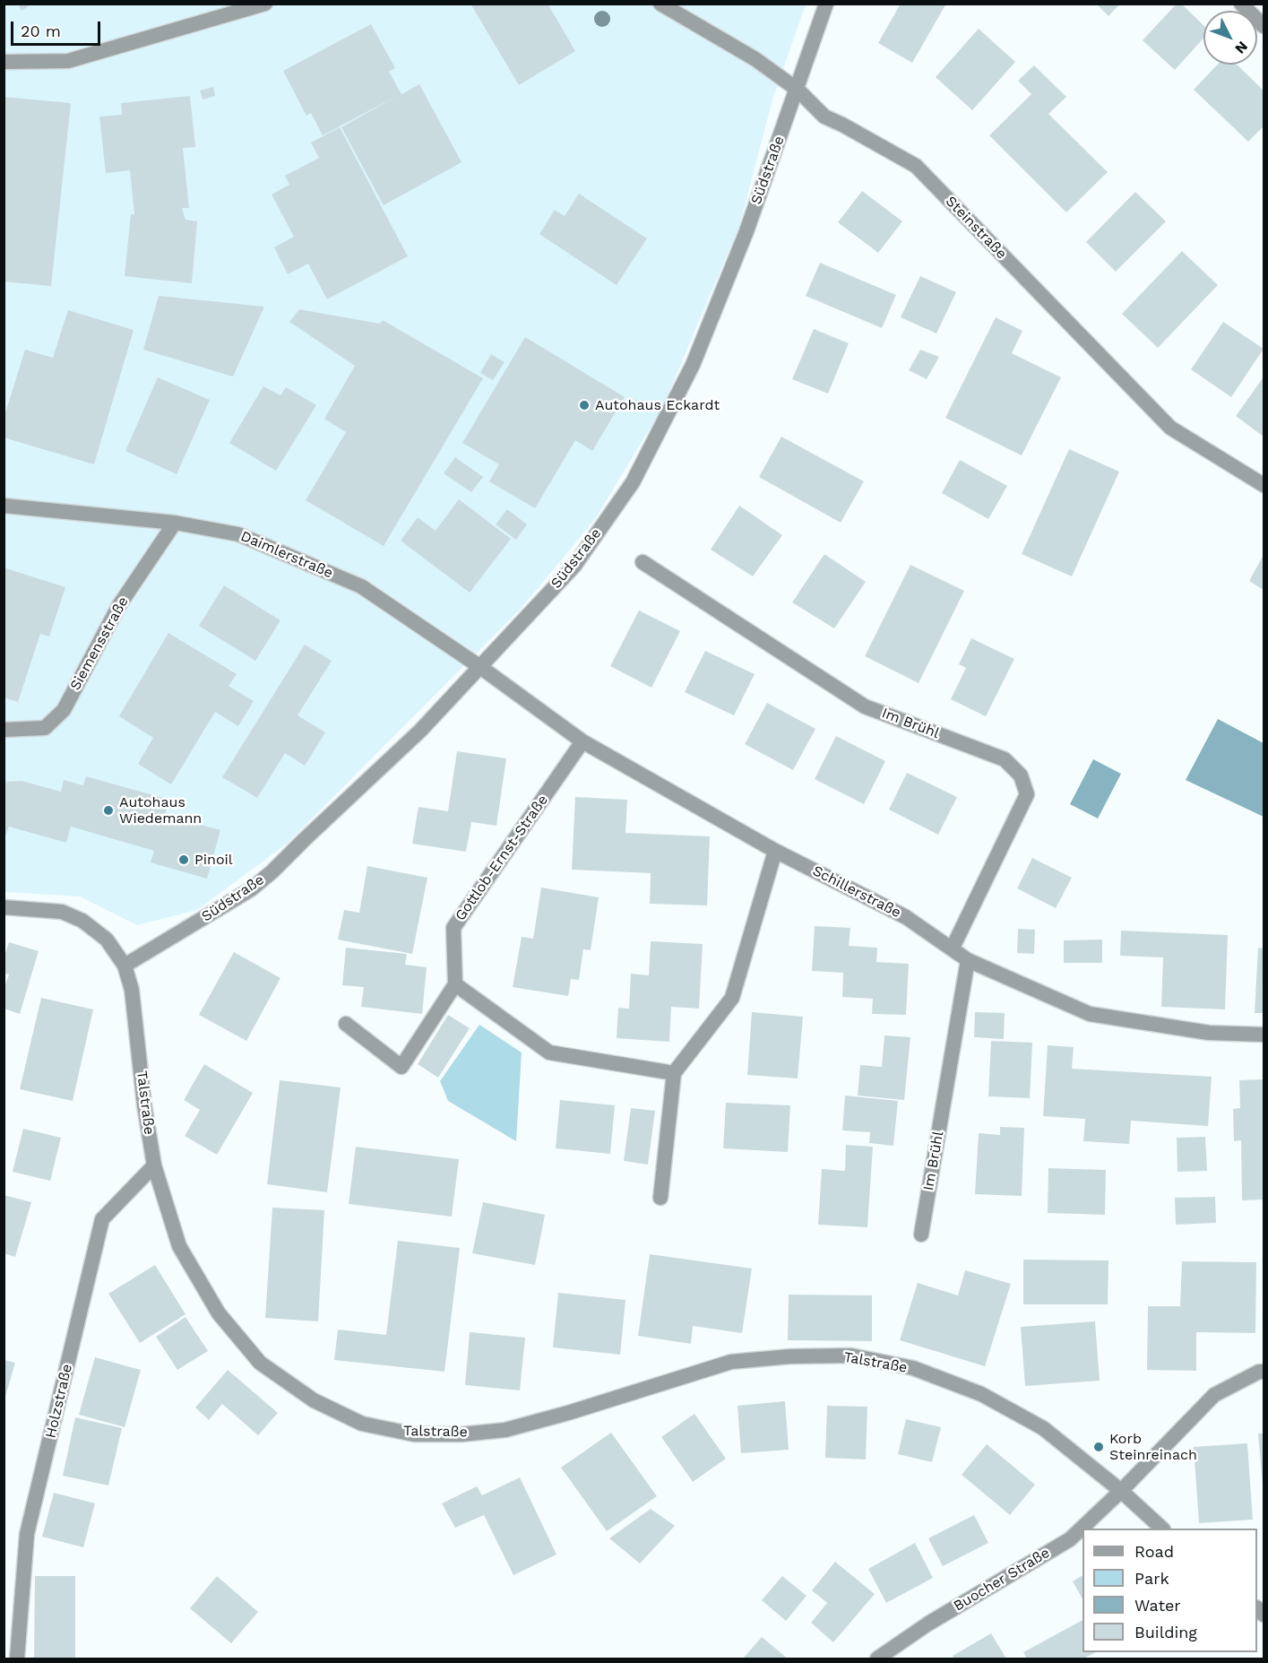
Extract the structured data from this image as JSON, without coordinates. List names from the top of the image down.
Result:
{
  "streets": {
    "street": [
      "Südstraße",
      "Steinstraße",
      "Daimlerstraße",
      "Siemensstraße",
      "Im Brühl",
      "Gottlob-Ernst-Straße",
      "Schillerstraße",
      "Talstraße",
      "Holzstraße",
      "Buocher Straße"
    ]
  },
  "crossings": [
    ["Südstraße", "Steinstraße"],
    ["Südstraße", "Daimlerstraße"],
    ["Südstraße", "Schillerstraße"],
    ["Südstraße", "Talstraße"],
    ["Daimlerstraße", "Siemensstraße"],
    ["Daimlerstraße", "Schillerstraße"],
    ["Im Brühl", "Schillerstraße"],
    ["Gottlob-Ernst-Straße", "Schillerstraße"],
    ["Talstraße", "Holzstraße"],
    ["Talstraße", "Buocher Straße"]
  ],
  "places": [
    "Autohaus Eckardt",
    "Autohaus Wiedemann",
    "Pinoil",
    "Korb Steinreinach"
  ],
  "legend": [
    "Road",
    "Park",
    "Water",
    "Building"
  ],
  "scale_bar": "20 m",
  "north": "bottom right"
}
